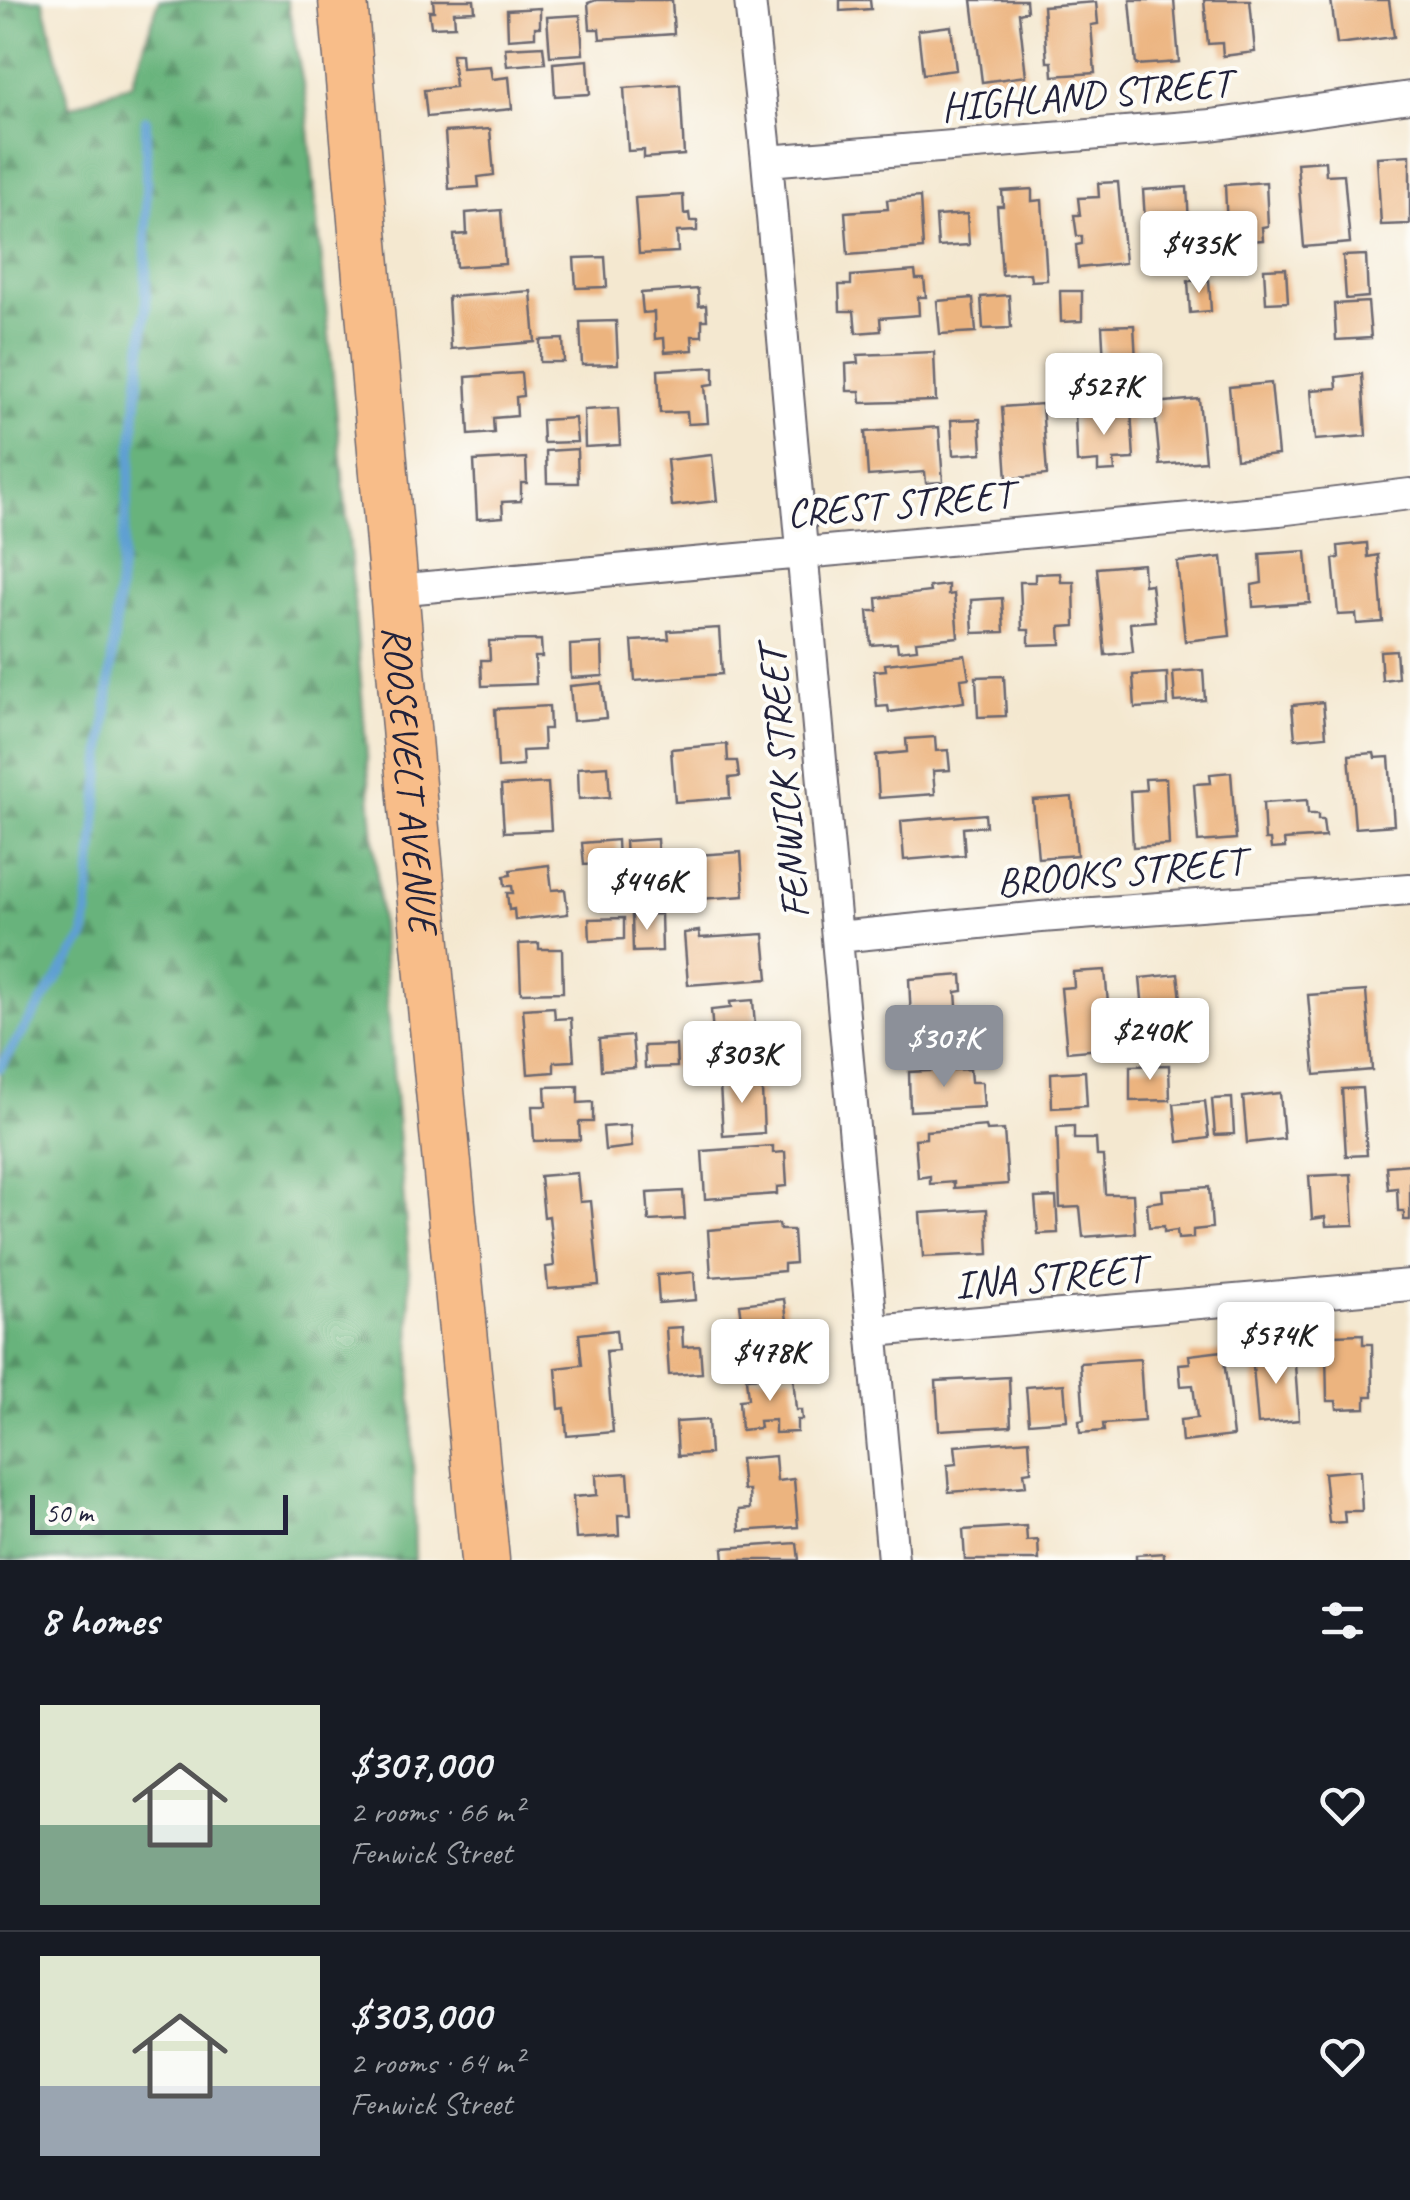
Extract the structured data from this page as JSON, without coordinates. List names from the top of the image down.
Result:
{
  "streets": {
    "main road": ["ROOSEVELT AVENUE"],
    "street": [
      "HIGHLAND STREET",
      "CREST STREET",
      "FENWICK STREET",
      "BROOKS STREET",
      "INA STREET"
    ]
  },
  "crossings": [
    ["HIGHLAND STREET", "FENWICK STREET"],
    ["CREST STREET", "ROOSEVELT AVENUE"],
    ["CREST STREET", "FENWICK STREET"],
    ["FENWICK STREET", "BROOKS STREET"],
    ["FENWICK STREET", "INA STREET"]
  ],
  "scale_bar": "50 m",
  "page": {
    "price": [
      "$435K",
      "$527K",
      "$446K",
      "$240K",
      "$307K",
      "$303K",
      "$574K",
      "$478K"
    ],
    "scale": "50 m",
    "heading": "8 homes",
    "list": [
      {
        "name": "$307,000",
        "note": "2 rooms · 66 m² · Fenwick Street"
      },
      {
        "name": "$303,000",
        "note": "2 rooms · 64 m² · Fenwick Street"
      }
    ]
  }
}
